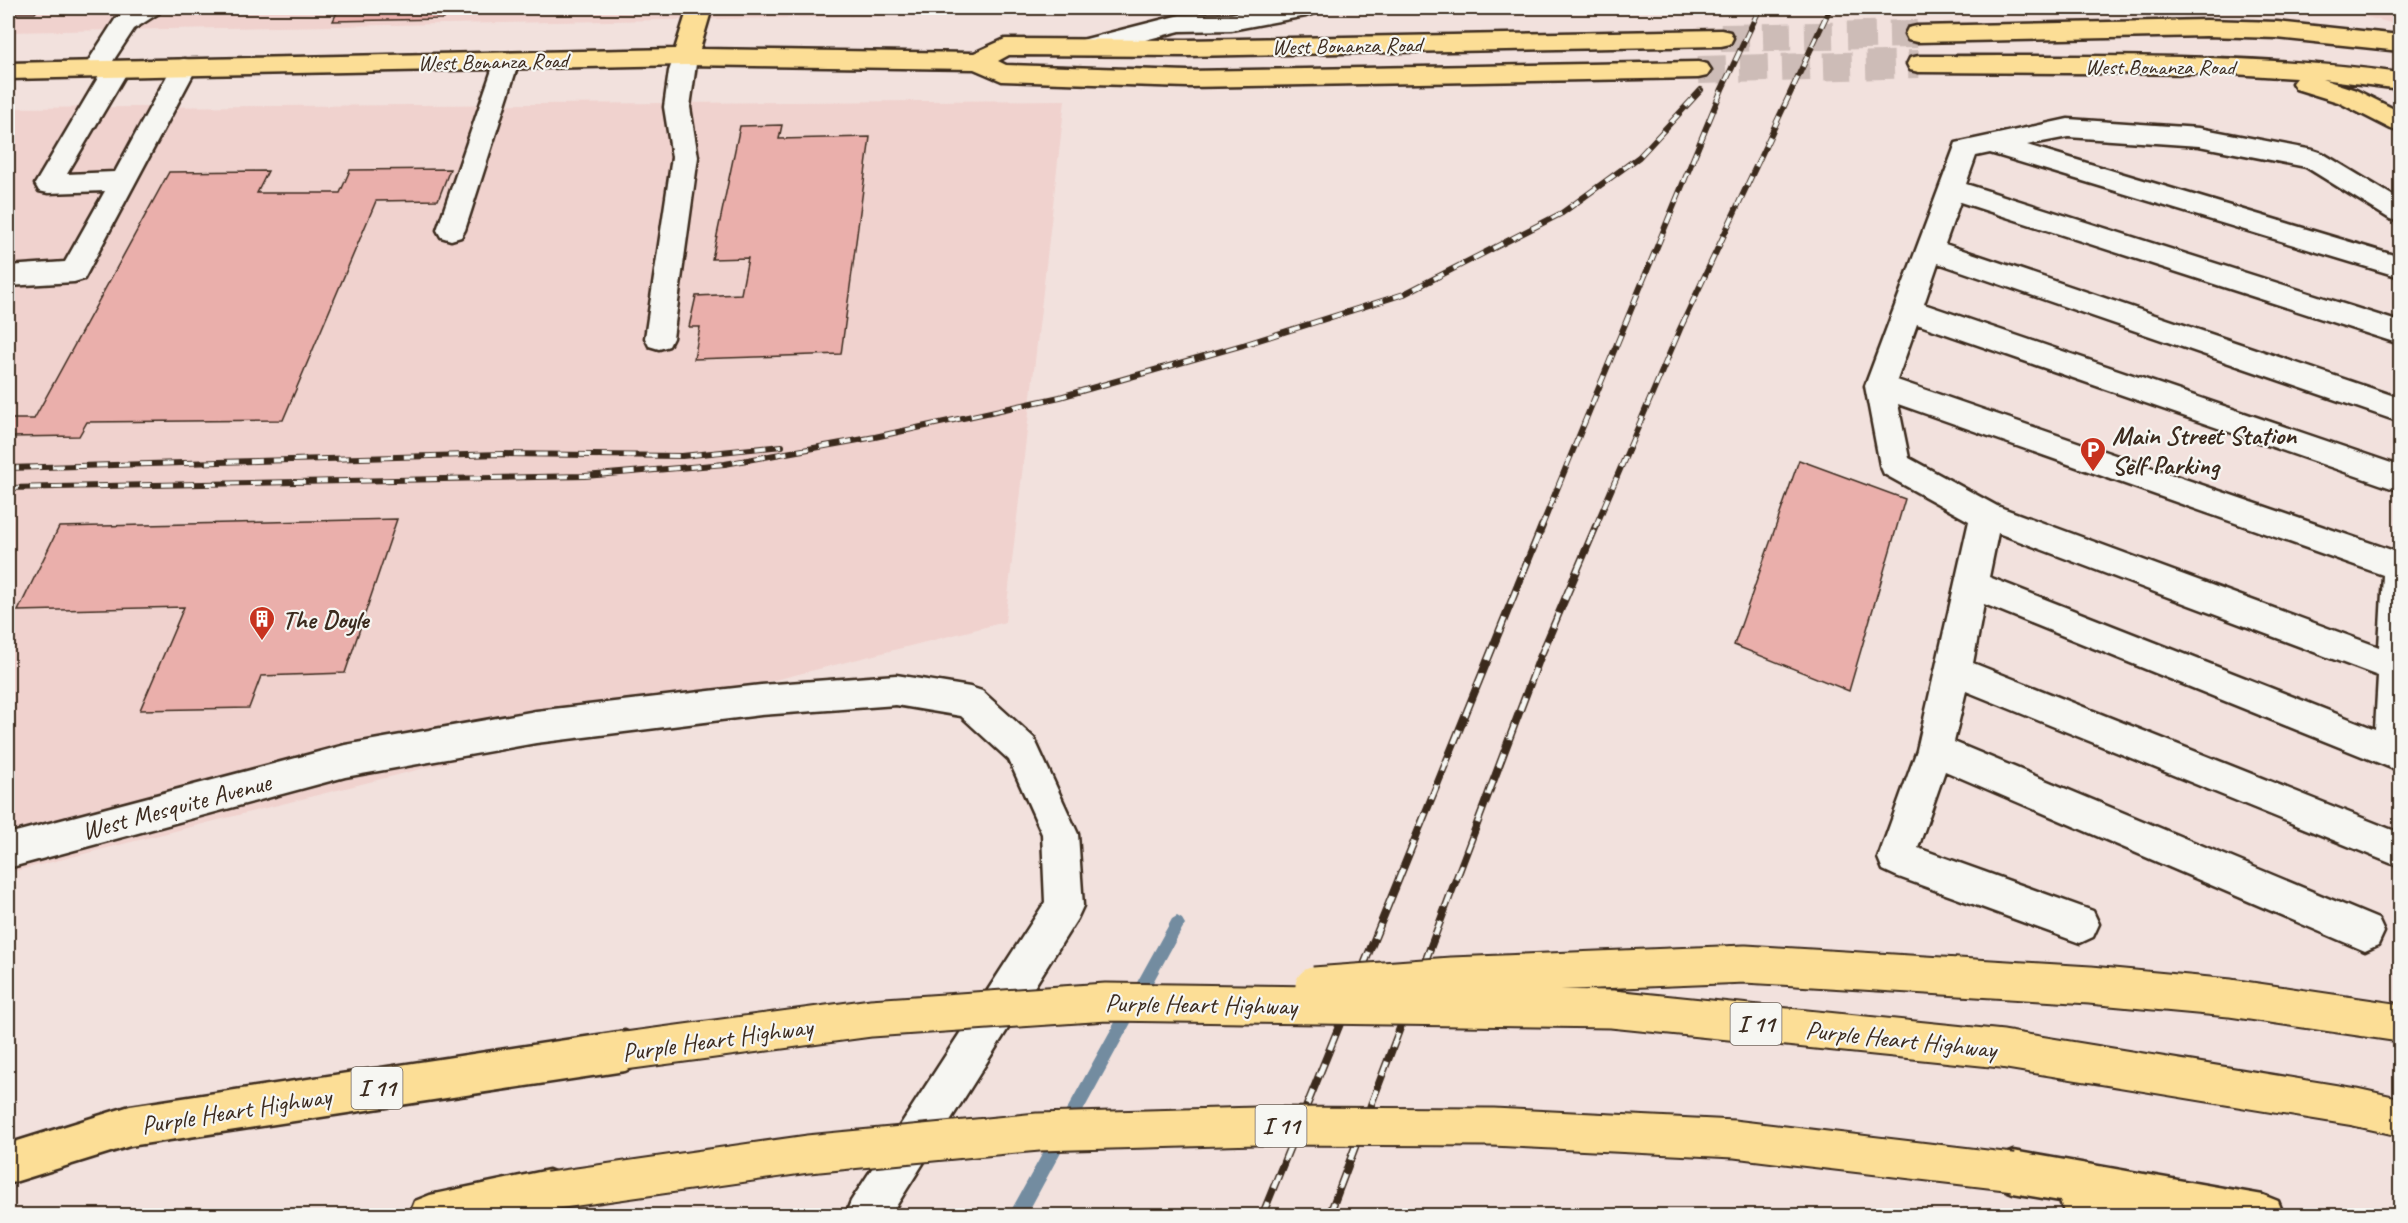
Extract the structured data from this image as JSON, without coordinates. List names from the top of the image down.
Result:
{
  "streets": {
    "main road": ["West Bonanza Road", "Purple Heart Highway", "I 11"],
    "street": ["West Mesquite Avenue"]
  },
  "places": {
    "parking": ["Main Street Station Self Parking"],
    "building": ["The Doyle"]
  }
}
